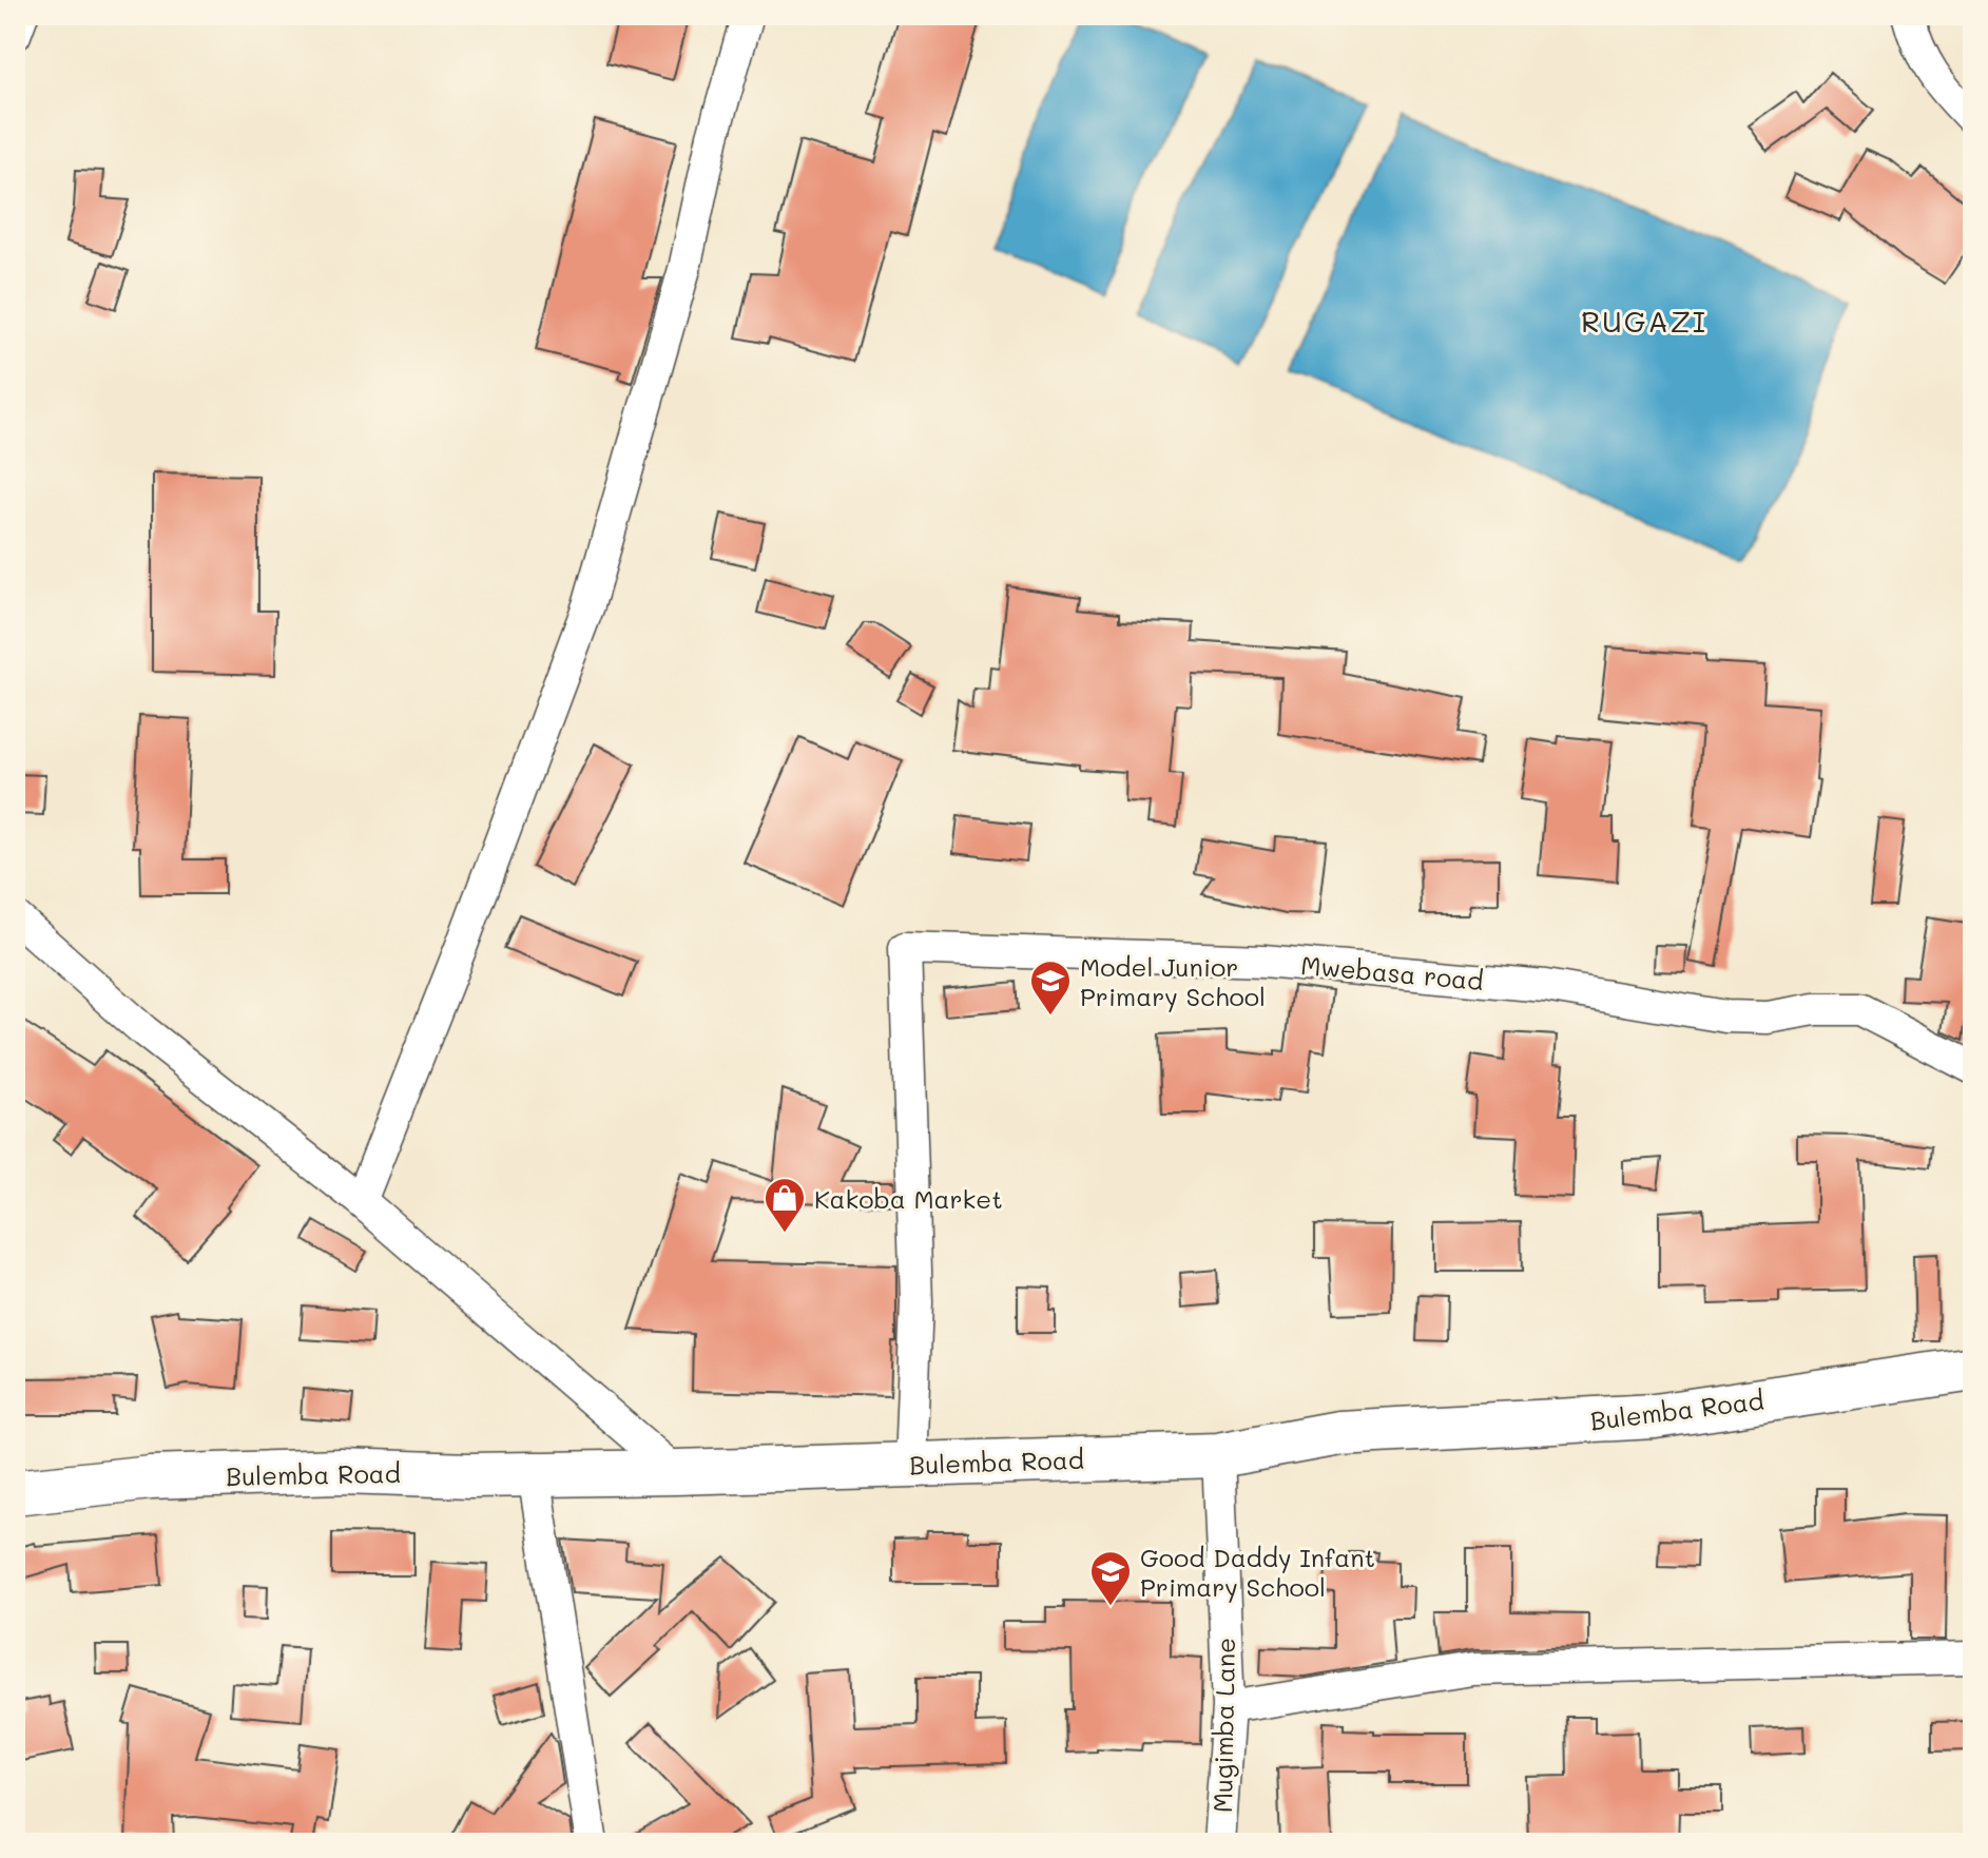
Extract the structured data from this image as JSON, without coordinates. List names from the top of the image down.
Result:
{
  "streets": {
    "main road": ["Bulemba Road"],
    "street": ["Mwebasa road", "Mugimba Lane"]
  },
  "crossings": [
    ["Mwebasa road", "Bulemba Road"],
    ["Bulemba Road", "Mugimba Lane"]
  ],
  "districts": ["RUGAZI"],
  "places": {
    "school or university": ["Model Junior Primary School", "Good Daddy Infant Primary School"],
    "shop": ["Kakoba Market"]
  }
}
